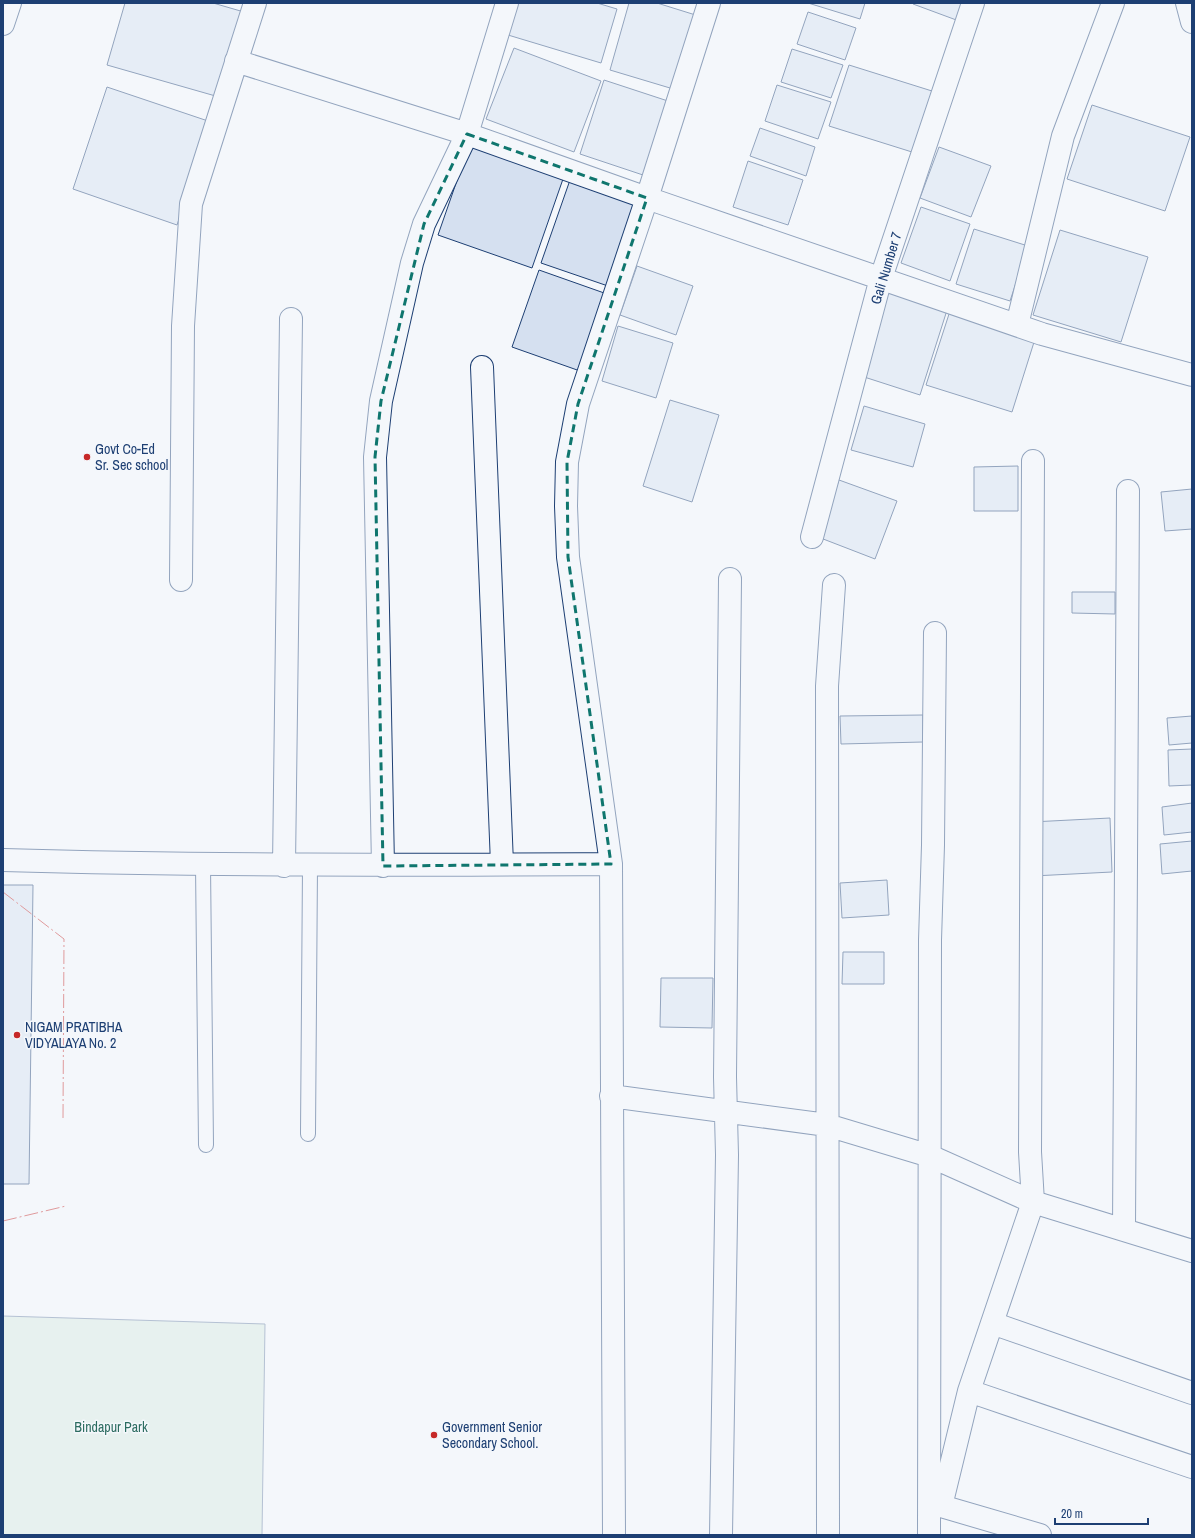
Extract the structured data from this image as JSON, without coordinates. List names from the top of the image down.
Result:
{
  "streets": {
    "street": ["Gali Number 7"]
  },
  "parks": ["Bindapur Park"],
  "places": ["Govt Co-Ed Sr. Sec school", "NIGAM PRATIBHA VIDYALAYA No. 2", "Government Senior Secondary School."],
  "scale_bar": "20 m"
}
